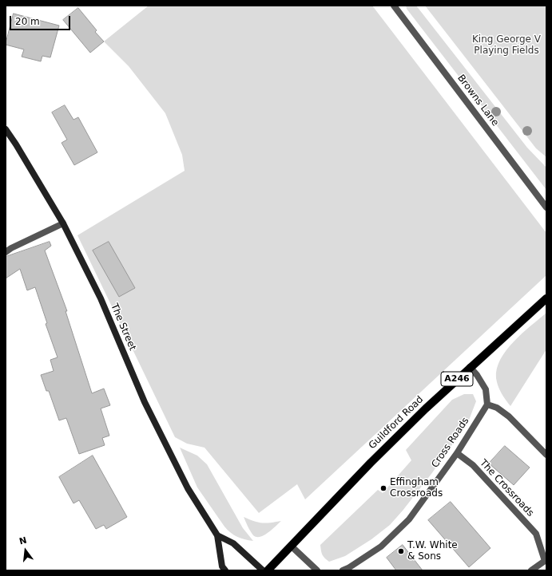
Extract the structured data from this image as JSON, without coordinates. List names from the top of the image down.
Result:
{
  "streets": {
    "main road": ["A246", "Guildford Road"],
    "street": [
      "Browns Lane",
      "The Street",
      "Cross Roads",
      "The Crossroads"
    ]
  },
  "crossings": [
    ["Cross Roads", "The Crossroads"]
  ],
  "parks": ["King George V Playing Fields"],
  "places": ["Effingham Crossroads", "T.W. White & Sons"],
  "scale_bar": "20 m",
  "north": "top"
}
